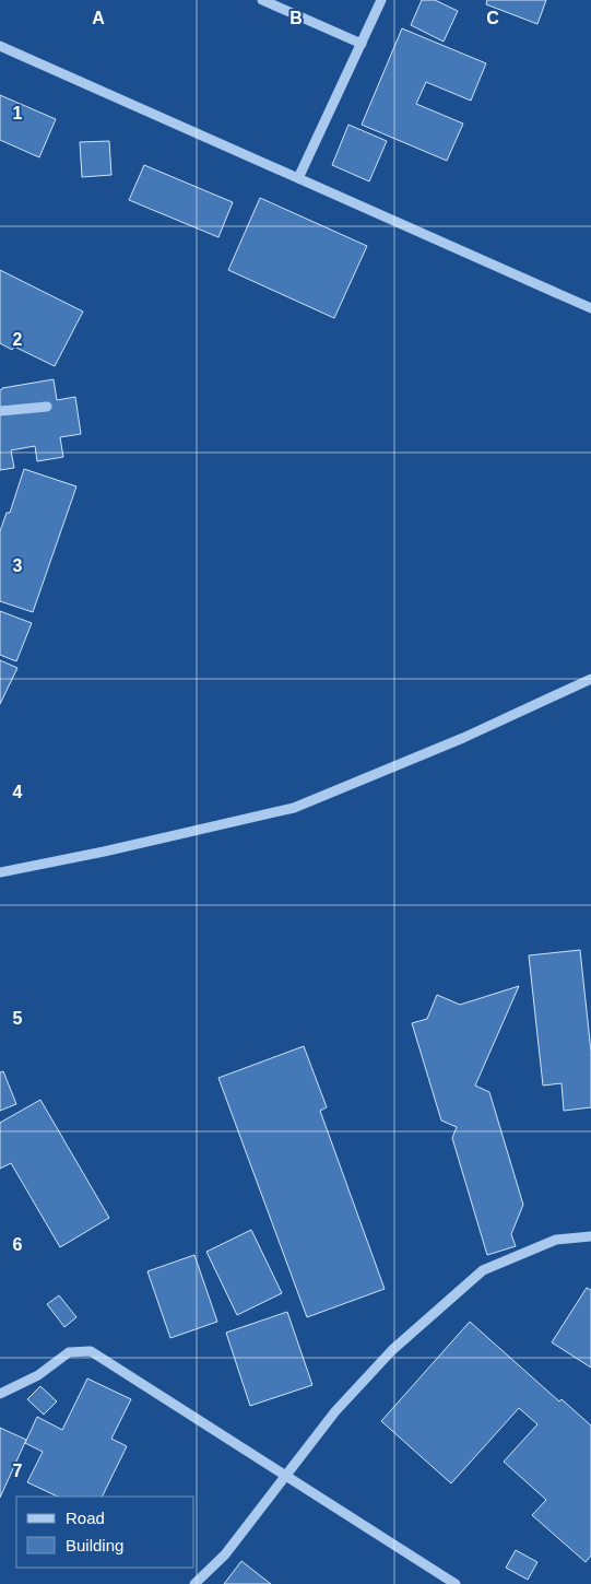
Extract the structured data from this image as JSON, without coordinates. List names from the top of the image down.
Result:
{
  "legend": ["Road", "Building"],
  "grid": {
    "columns": ["A", "B", "C"],
    "rows": [
      "1",
      "2",
      "3",
      "4",
      "5",
      "6",
      "7"
    ]
  }
}
